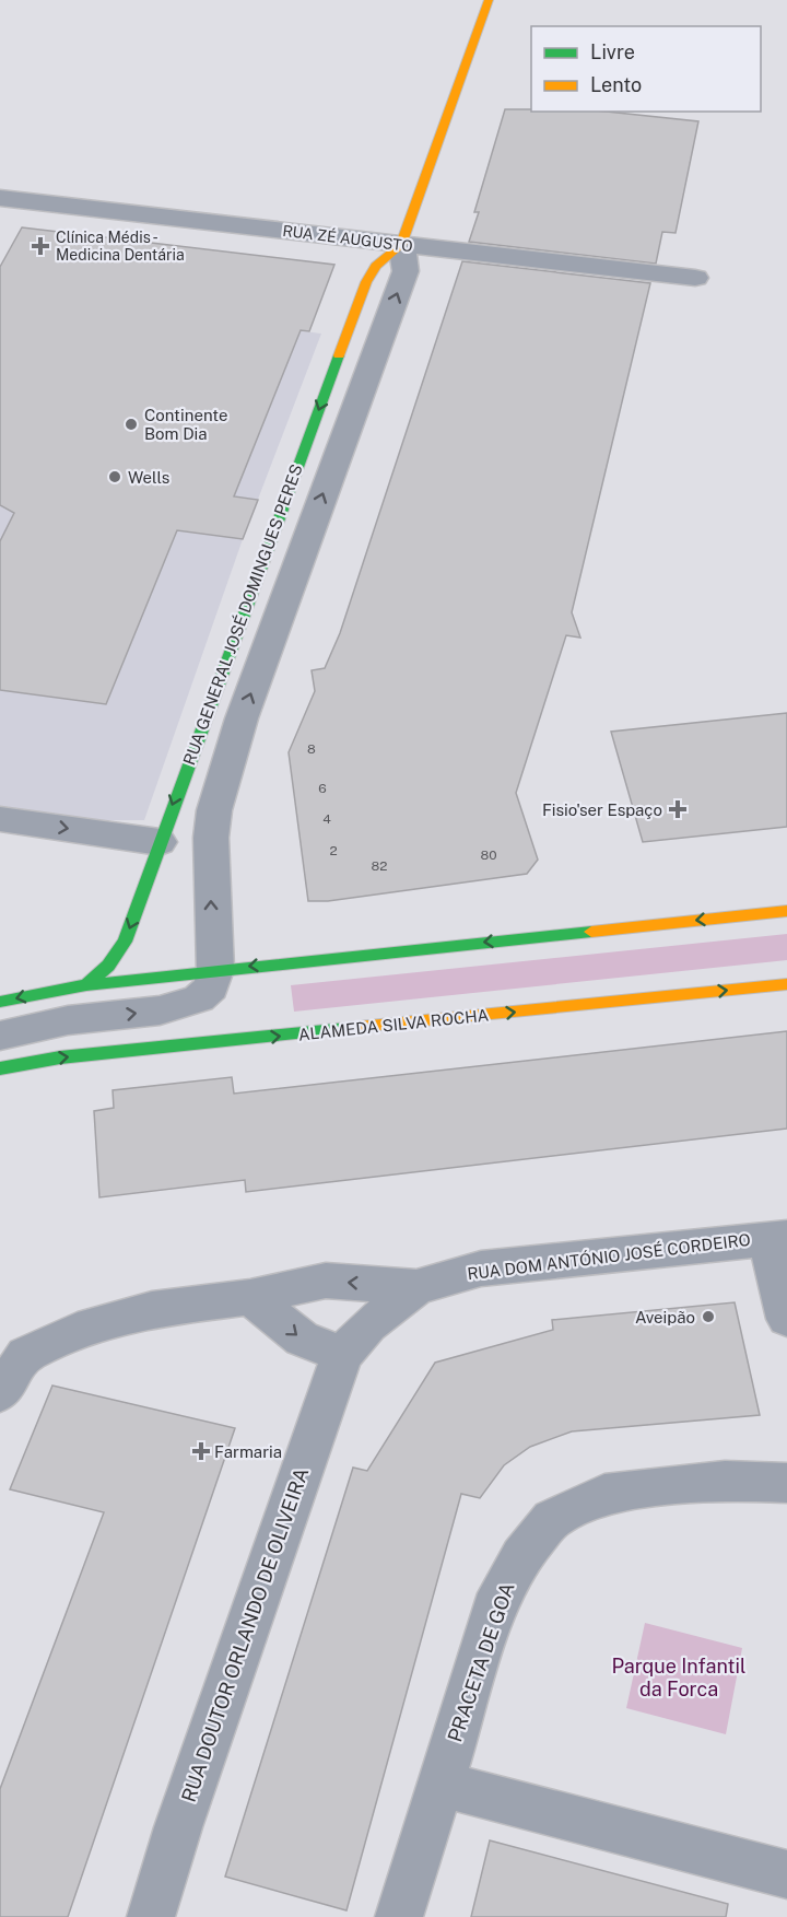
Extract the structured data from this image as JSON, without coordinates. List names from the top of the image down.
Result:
{
  "streets": {
    "street": [
      "RUA ZÉ AUGUSTO",
      "RUA GENERAL JOSÉ DOMINGUES PERES",
      "ALAMEDA SILVA ROCHA",
      "RUA DOM ANTÓNIO JOSÉ CORDEIRO",
      "RUA DOUTOR ORLANDO DE OLIVEIRA",
      "PRACETA DE GOA"
    ]
  },
  "crossings": [
    ["RUA ZÉ AUGUSTO", "RUA GENERAL JOSÉ DOMINGUES PERES"],
    ["RUA DOM ANTÓNIO JOSÉ CORDEIRO", "RUA DOUTOR ORLANDO DE OLIVEIRA"]
  ],
  "parks": ["Parque Infantil da Forca"],
  "places": {
    "health": ["Clínica Médis - Medicina Dentária", "Fisio'ser Espaço", "Farmaria"],
    "other": ["Continente Bom Dia", "Wells", "Aveipão"]
  },
  "house_numbers": [
    "8",
    "6",
    "4",
    "2",
    "80",
    "82"
  ],
  "legend": ["Livre", "Lento"]
}
